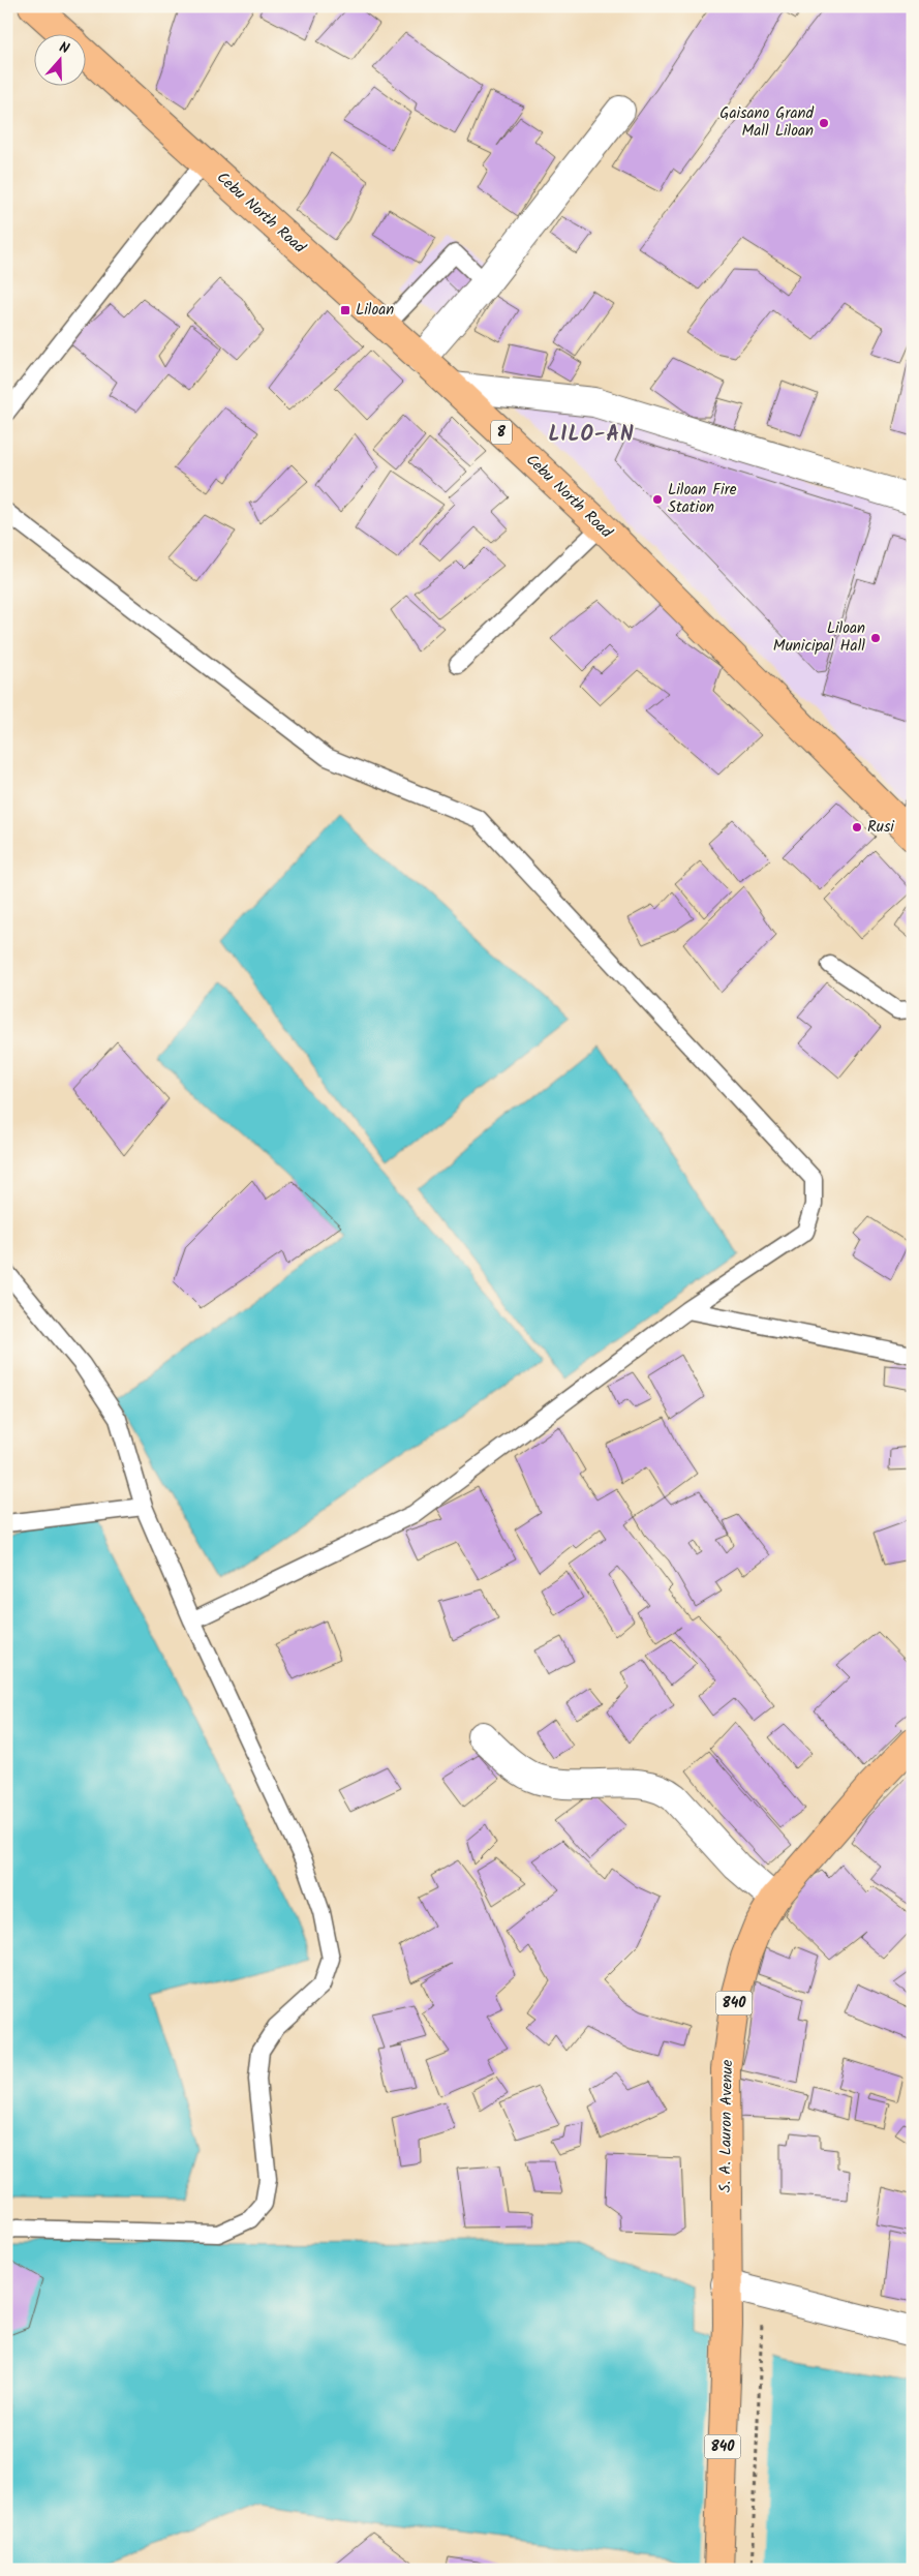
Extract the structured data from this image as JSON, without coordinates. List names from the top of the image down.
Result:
{
  "streets": {
    "main road": [
      "Cebu North Road",
      "8",
      "840",
      "S. A. Lauron Avenue"
    ]
  },
  "districts": ["LILO-AN"],
  "places": {
    "other": [
      "Gaisano Grand Mall Liloan",
      "Liloan Fire Station",
      "Liloan Municipal Hall",
      "Rusi"
    ],
    "transit": ["Liloan"]
  },
  "north": "top"
}
